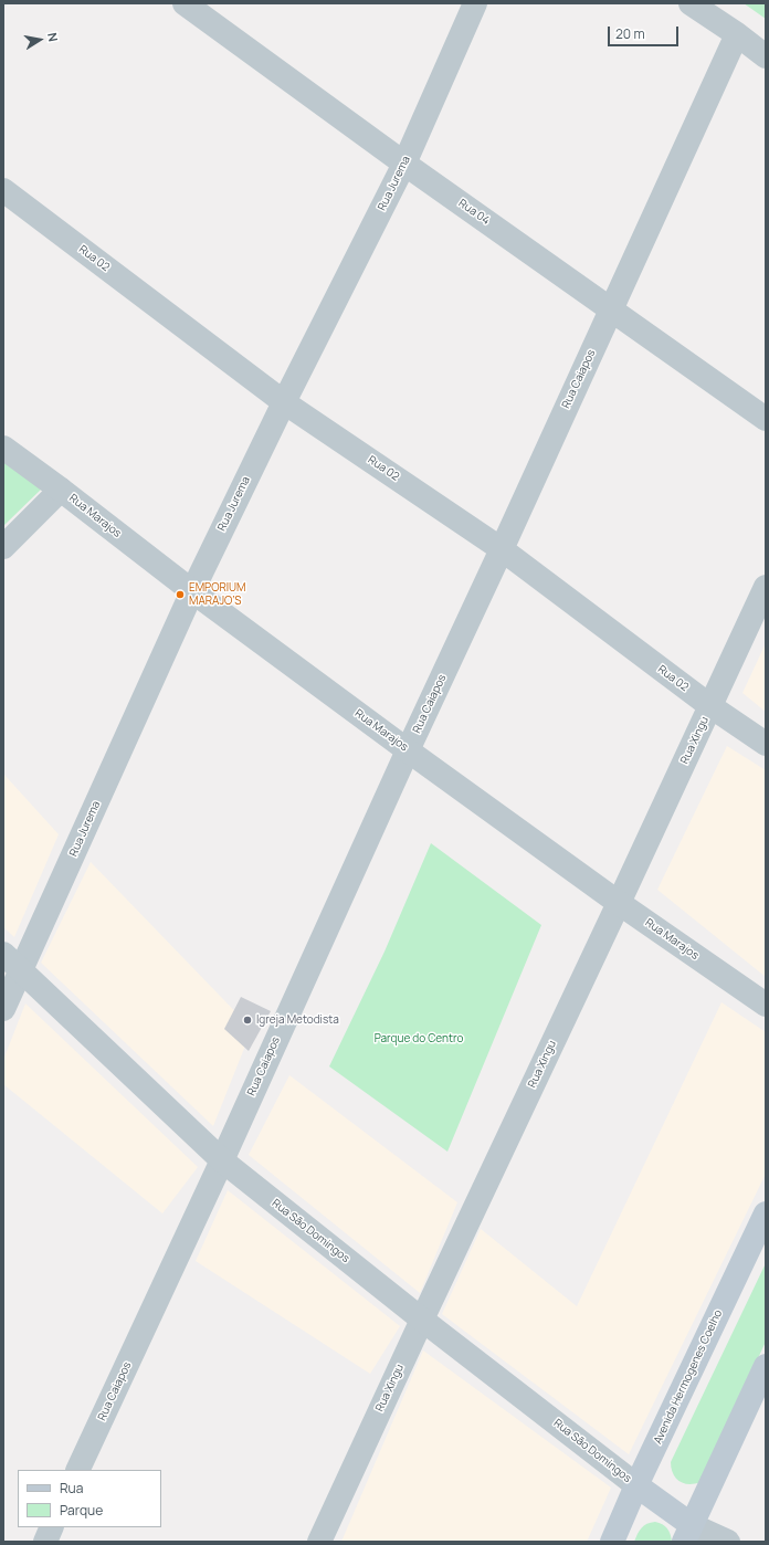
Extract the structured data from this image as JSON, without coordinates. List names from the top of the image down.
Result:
{
  "streets": {
    "main road": ["Avenida Hermogenes Coelho"],
    "street": [
      "Rua Jurema",
      "Rua 04",
      "Rua 02",
      "Rua Caiapos",
      "Rua Marajos",
      "Rua Xingu",
      "Rua São Domingos"
    ]
  },
  "crossings": [
    ["Rua Jurema", "Rua 04"],
    ["Rua Jurema", "Rua 02"],
    ["Rua Jurema", "Rua Marajos"],
    ["Rua Jurema", "Rua São Domingos"],
    ["Rua 04", "Rua Caiapos"],
    ["Rua 02", "Rua Caiapos"],
    ["Rua 02", "Rua Xingu"],
    ["Rua Caiapos", "Rua Marajos"],
    ["Rua Caiapos", "Rua São Domingos"],
    ["Rua Marajos", "Rua Xingu"],
    ["Rua Xingu", "Rua São Domingos"],
    ["Rua São Domingos", "Avenida Hermogenes Coelho"]
  ],
  "parks": ["Parque do Centro"],
  "places": ["EMPORIUM MARAJO’S", "Igreja Metodista"],
  "legend": ["Rua", "Parque"],
  "scale_bar": "20 m",
  "north": "right"
}
